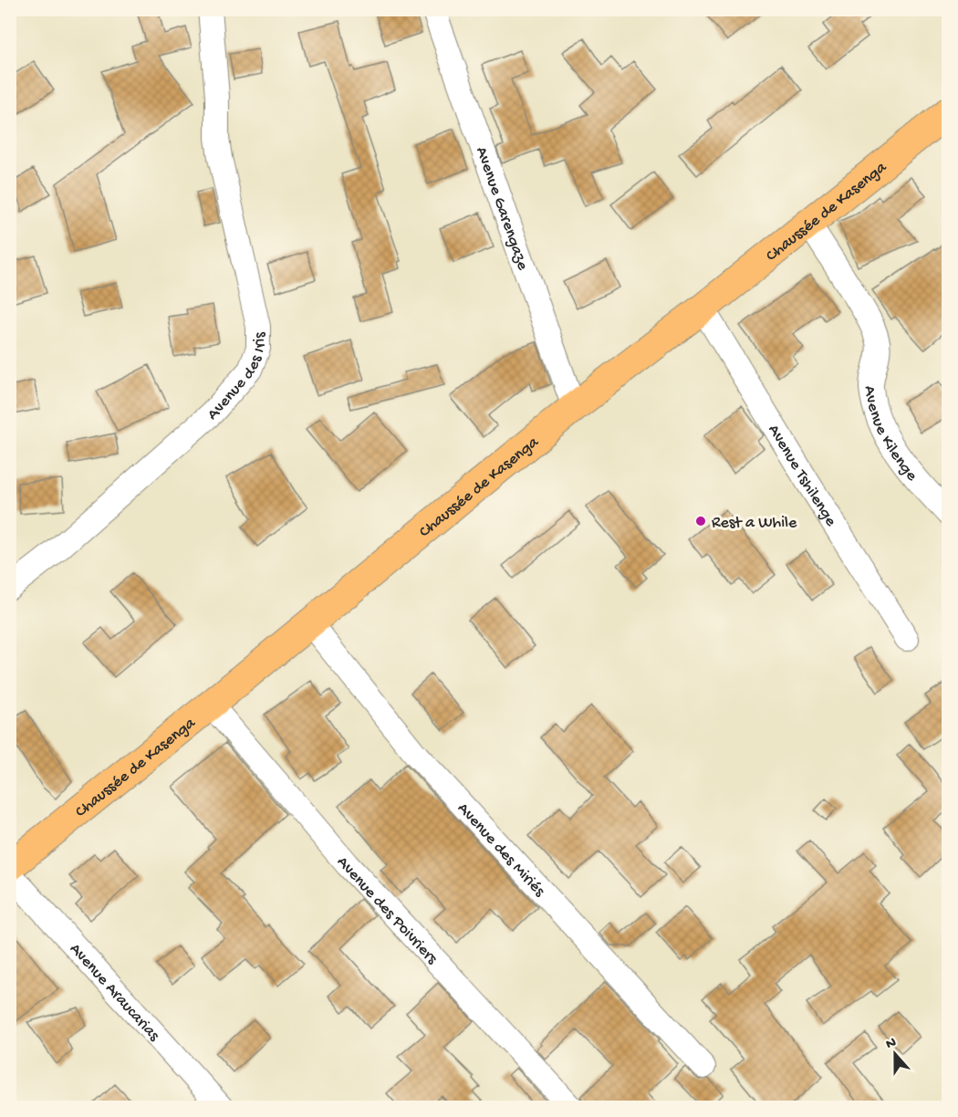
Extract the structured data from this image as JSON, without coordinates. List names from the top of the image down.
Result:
{
  "streets": {
    "main road": ["Chaussée de Kasenga"],
    "street": [
      "Avenue Garengaze",
      "Avenue des Iris",
      "Avenue Kilenge",
      "Avenue Tshilenge",
      "Avenue des Miriés",
      "Avenue des Poivriers",
      "Avenue Araucarias"
    ]
  },
  "crossings": [
    ["Avenue Garengaze", "Chaussée de Kasenga"],
    ["Chaussée de Kasenga", "Avenue Kilenge"],
    ["Chaussée de Kasenga", "Avenue Tshilenge"],
    ["Chaussée de Kasenga", "Avenue des Miriés"],
    ["Chaussée de Kasenga", "Avenue des Poivriers"]
  ],
  "places": ["Rest a While"],
  "north": "top"
}
